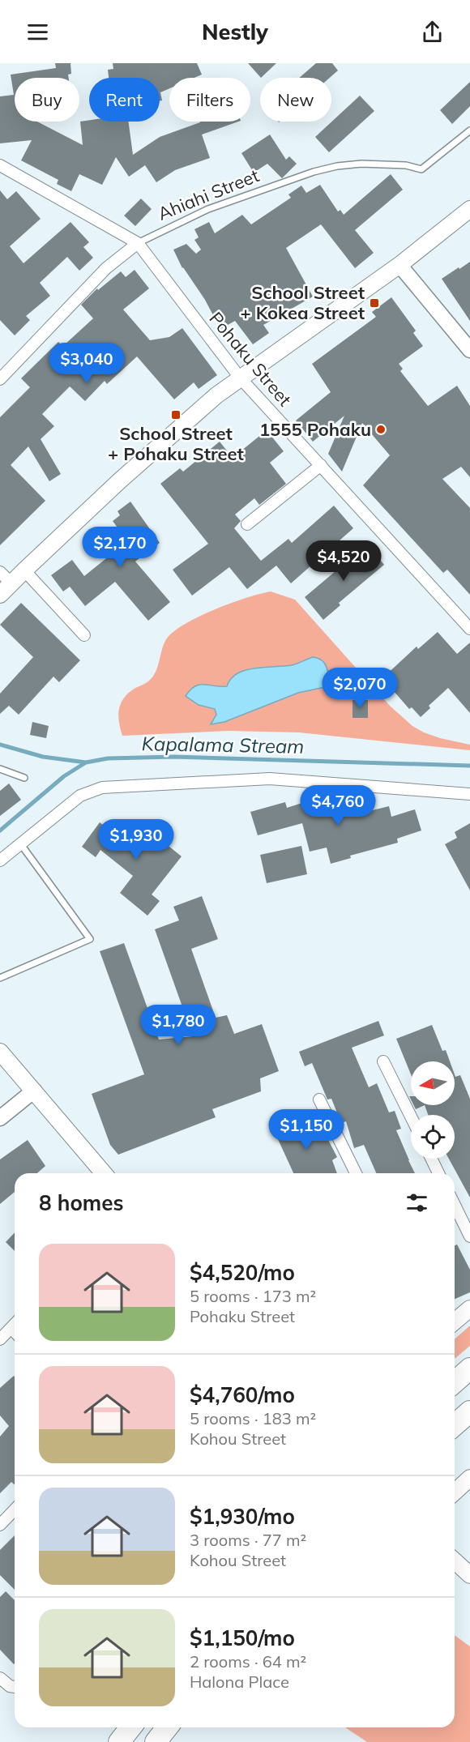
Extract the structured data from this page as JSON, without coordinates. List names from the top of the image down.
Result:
{
  "streets": {
    "street": ["Ahiahi Street", "Pohaku Street"]
  },
  "crossings": [
    ["Ahiahi Street", "Pohaku Street"]
  ],
  "water": ["Kapalama Stream"],
  "places": {
    "transit": ["School Street + Kokea Street", "School Street + Pohaku Street"],
    "other": ["1555 Pohaku"]
  },
  "north": "left",
  "page": {
    "header": "Nestly",
    "chip": [
      "Buy",
      "Rent",
      "Filters",
      "New"
    ],
    "price": [
      "$3,040",
      "$2,170",
      "$4,520",
      "$2,070",
      "$4,760",
      "$1,930",
      "$1,780",
      "$1,150"
    ],
    "heading": "8 homes",
    "list": [
      {
        "name": "$4,520/mo",
        "note": "5 rooms · 173 m² · Pohaku Street"
      },
      {
        "name": "$4,760/mo",
        "note": "5 rooms · 183 m² · Kohou Street"
      },
      {
        "name": "$1,930/mo",
        "note": "3 rooms · 77 m² · Kohou Street"
      },
      {
        "name": "$1,150/mo",
        "note": "2 rooms · 64 m² · Halona Place"
      }
    ]
  }
}
